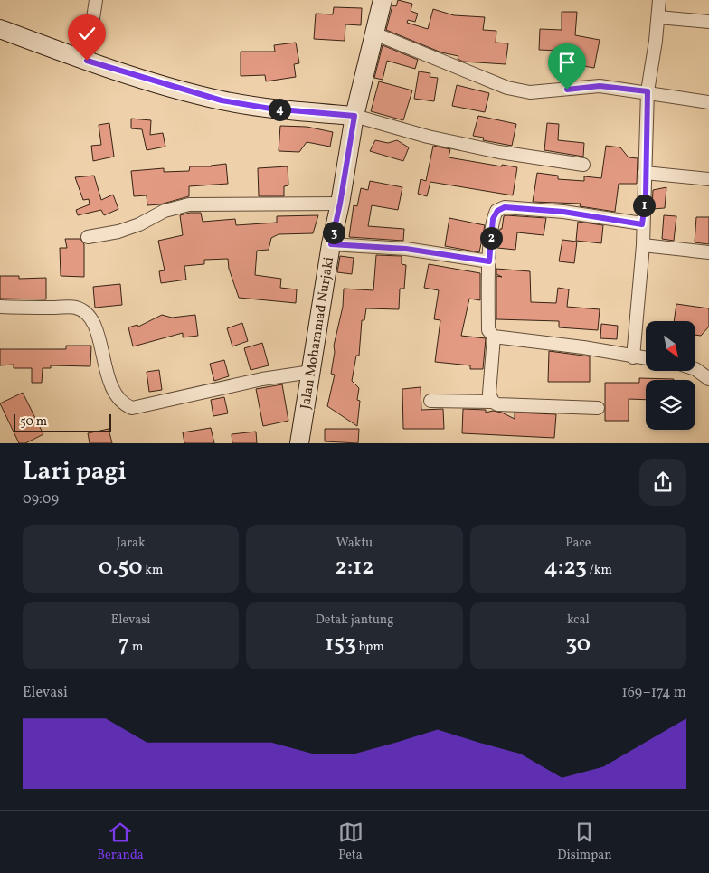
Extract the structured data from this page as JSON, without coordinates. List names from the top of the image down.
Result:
{
  "streets": {
    "street": ["Jalan Mohammad Nurjaki"]
  },
  "scale_bar": "50 m",
  "north": "bottom right",
  "page": {
    "pins": [
      "4",
      "1",
      "3",
      "2"
    ],
    "scale": "50 m",
    "heading": ["Lari pagi", "09:09"],
    "stats": [
      ["Jarak", "0.50 km"],
      ["Waktu", "2:12"],
      ["Pace", "4:23 /km"],
      ["Elevasi", "7 m"],
      ["Detak jantung", "153 bpm"],
      ["kcal", "30"]
    ],
    "chart": ["Elevasi", "169–174 m"],
    "tabs": ["Beranda", "Peta", "Disimpan"]
  }
}
